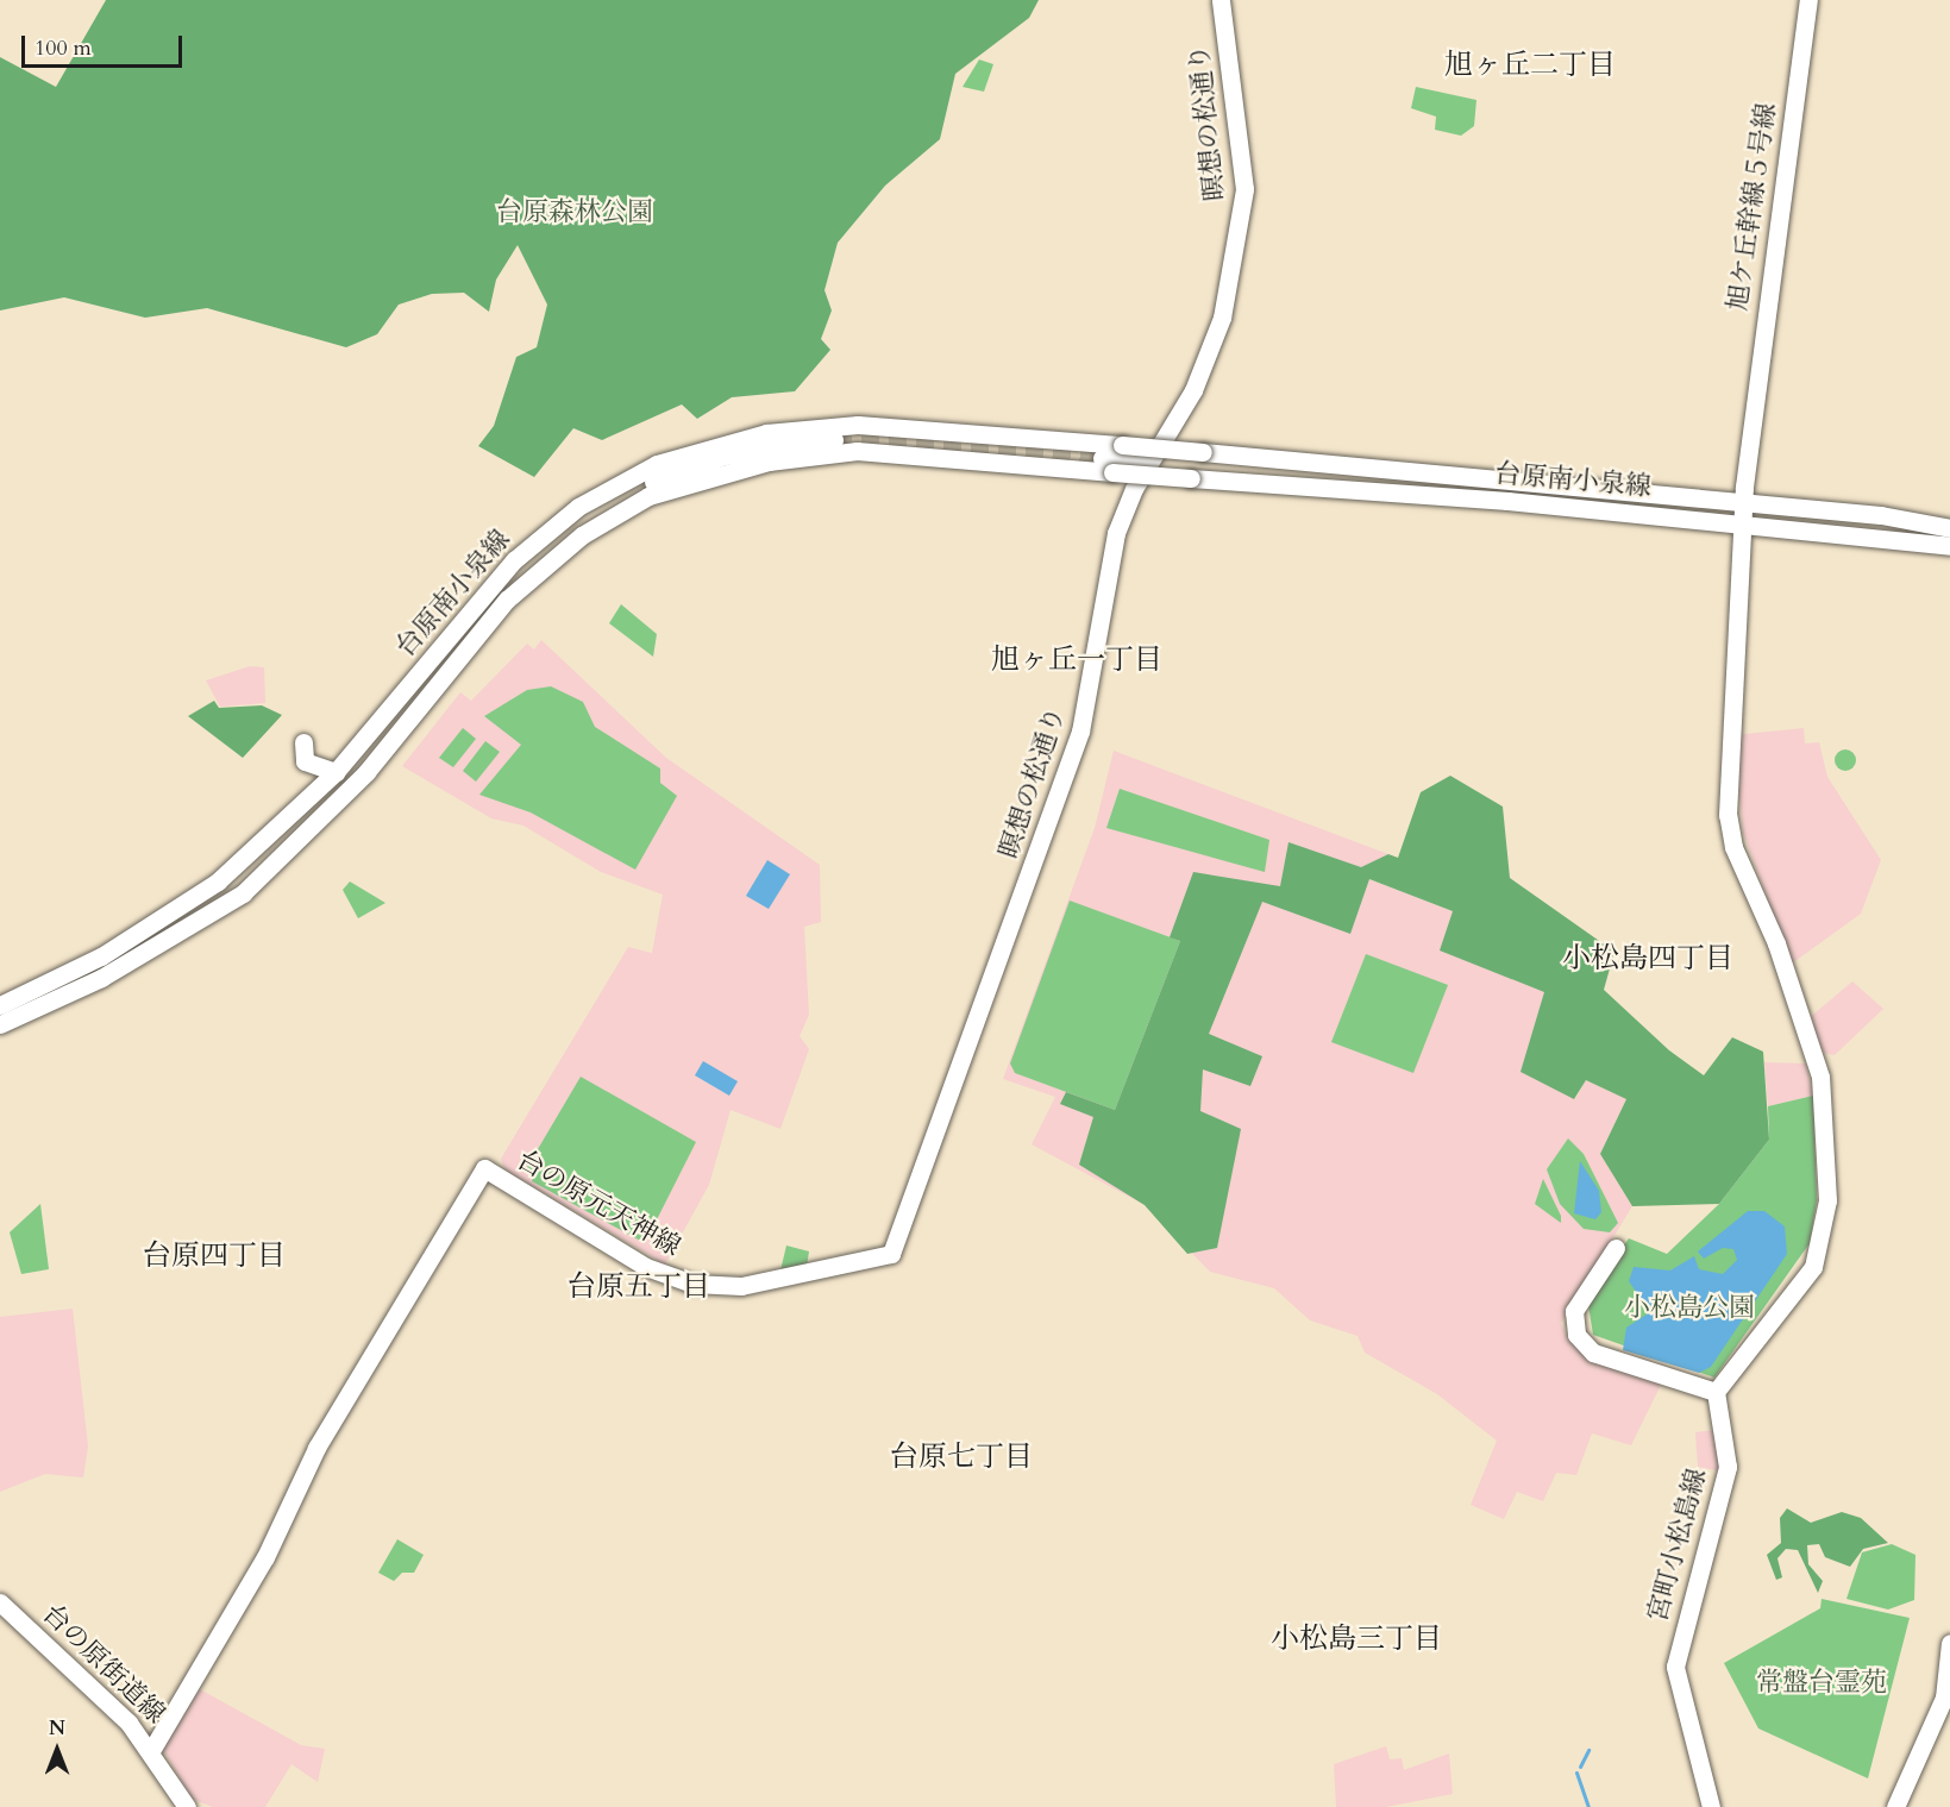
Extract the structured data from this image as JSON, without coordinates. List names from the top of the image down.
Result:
{
  "streets": {
    "street": [
      "瞑想の松通り",
      "旭ケ丘幹線５号線",
      "台原南小泉線",
      "台の原元天神線",
      "宮町小松島線",
      "台の原街道線"
    ]
  },
  "crossings": [
    ["瞑想の松通り", "台の原元天神線"],
    ["旭ケ丘幹線５号線", "台原南小泉線"],
    ["旭ケ丘幹線５号線", "宮町小松島線"],
    ["台の原元天神線", "台の原街道線"]
  ],
  "districts": [
    "旭ヶ丘二丁目",
    "旭ヶ丘一丁目",
    "小松島四丁目",
    "台原四丁目",
    "台原五丁目",
    "台原七丁目",
    "小松島三丁目"
  ],
  "parks": ["台原森林公園", "小松島公園", "常盤台霊苑"],
  "scale_bar": "100 m",
  "north": "top"
}
